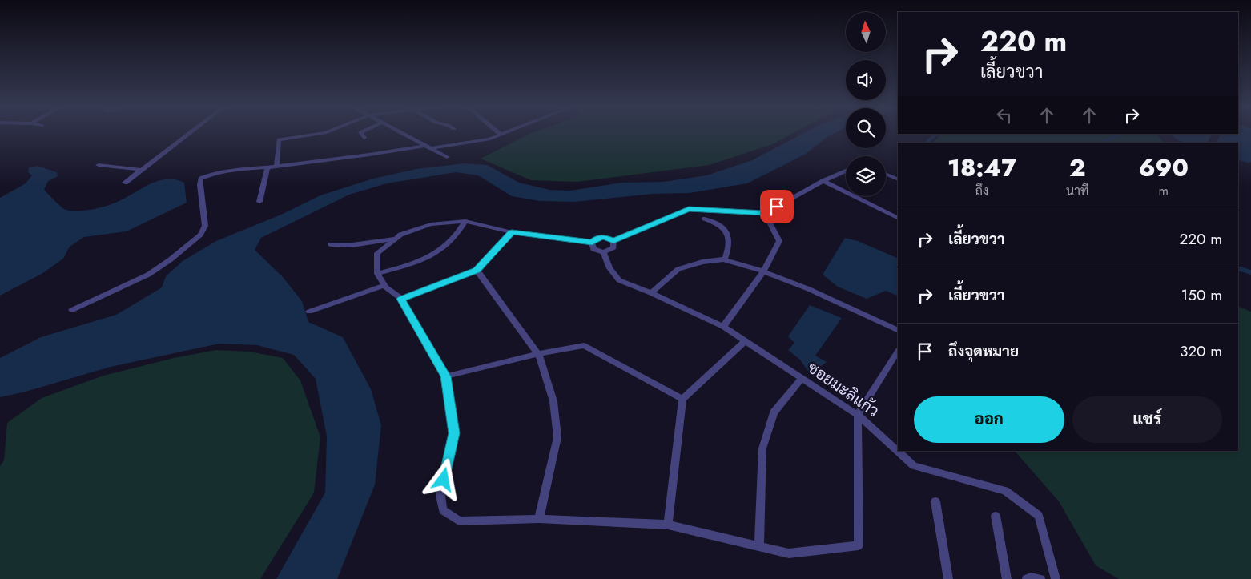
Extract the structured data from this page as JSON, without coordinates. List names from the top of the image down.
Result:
{
  "streets": {
    "street": ["ซอยมะลิแก้ว"]
  },
  "north": "top",
  "page": {
    "turn": ["220 m", "เลี้ยวขวา"],
    "eta": [
      "18:47",
      "ถึง",
      "2",
      "นาที",
      "690",
      "m"
    ],
    "list": [
      {
        "name": "เลี้ยวขวา",
        "value": "220 m"
      },
      {
        "name": "เลี้ยวขวา",
        "value": "150 m"
      },
      {
        "name": "ถึงจุดหมาย",
        "value": "320 m"
      }
    ],
    "buttons": ["ออก", "แชร์"]
  }
}
